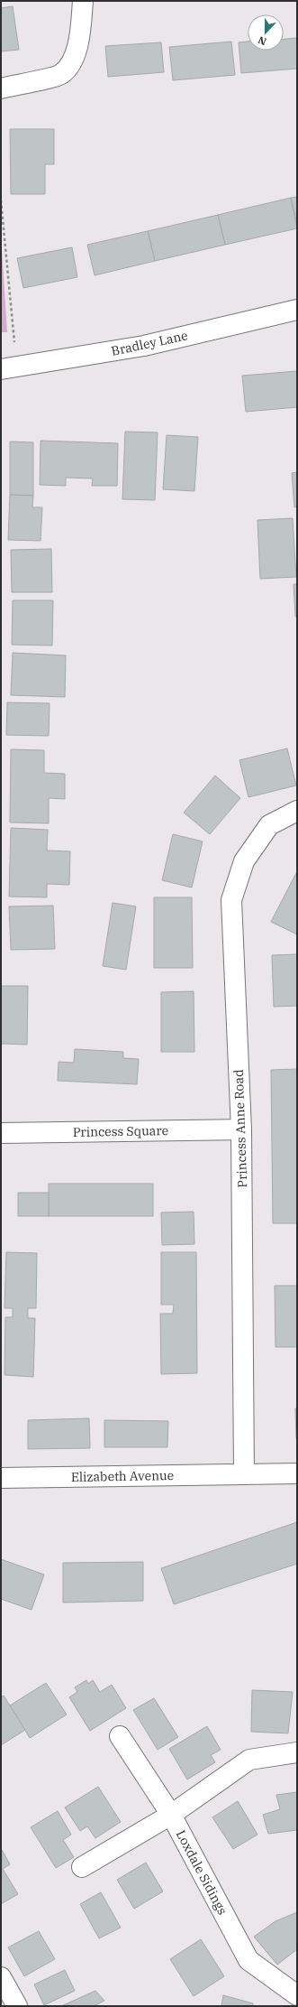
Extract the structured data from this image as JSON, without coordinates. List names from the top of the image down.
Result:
{
  "streets": {
    "street": [
      "Bradley Lane",
      "Princess Anne Road",
      "Princess Square",
      "Elizabeth Avenue",
      "Loxdale Sidings"
    ]
  },
  "crossings": [
    ["Princess Anne Road", "Princess Square"],
    ["Princess Anne Road", "Elizabeth Avenue"]
  ],
  "north": "bottom"
}
